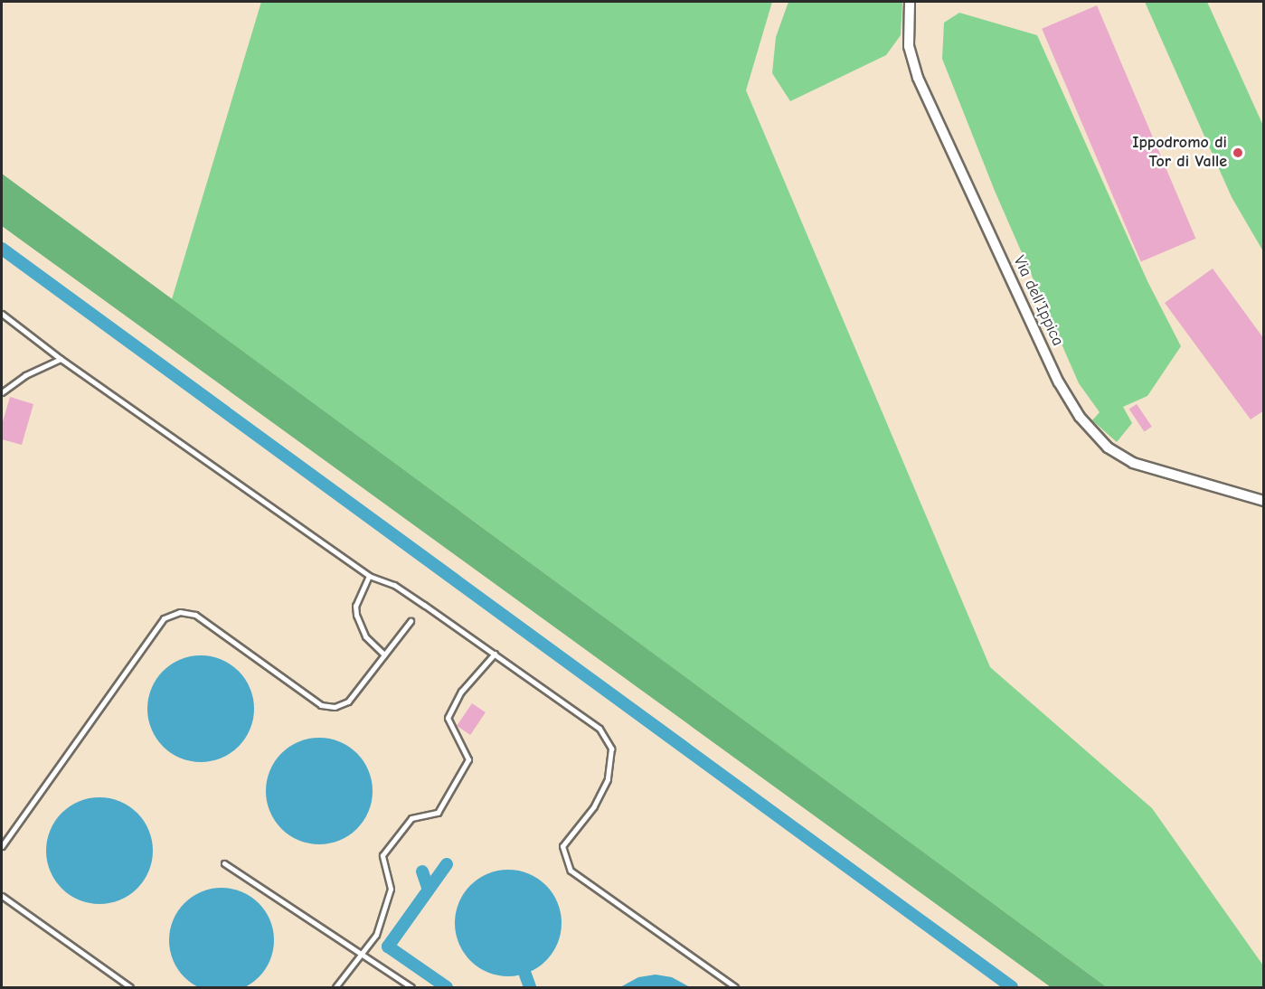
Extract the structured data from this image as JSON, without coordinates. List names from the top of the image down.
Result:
{
  "streets": {
    "street": ["Via dell'Ippica"]
  },
  "places": ["Ippodromo di Tor di Valle"]
}
